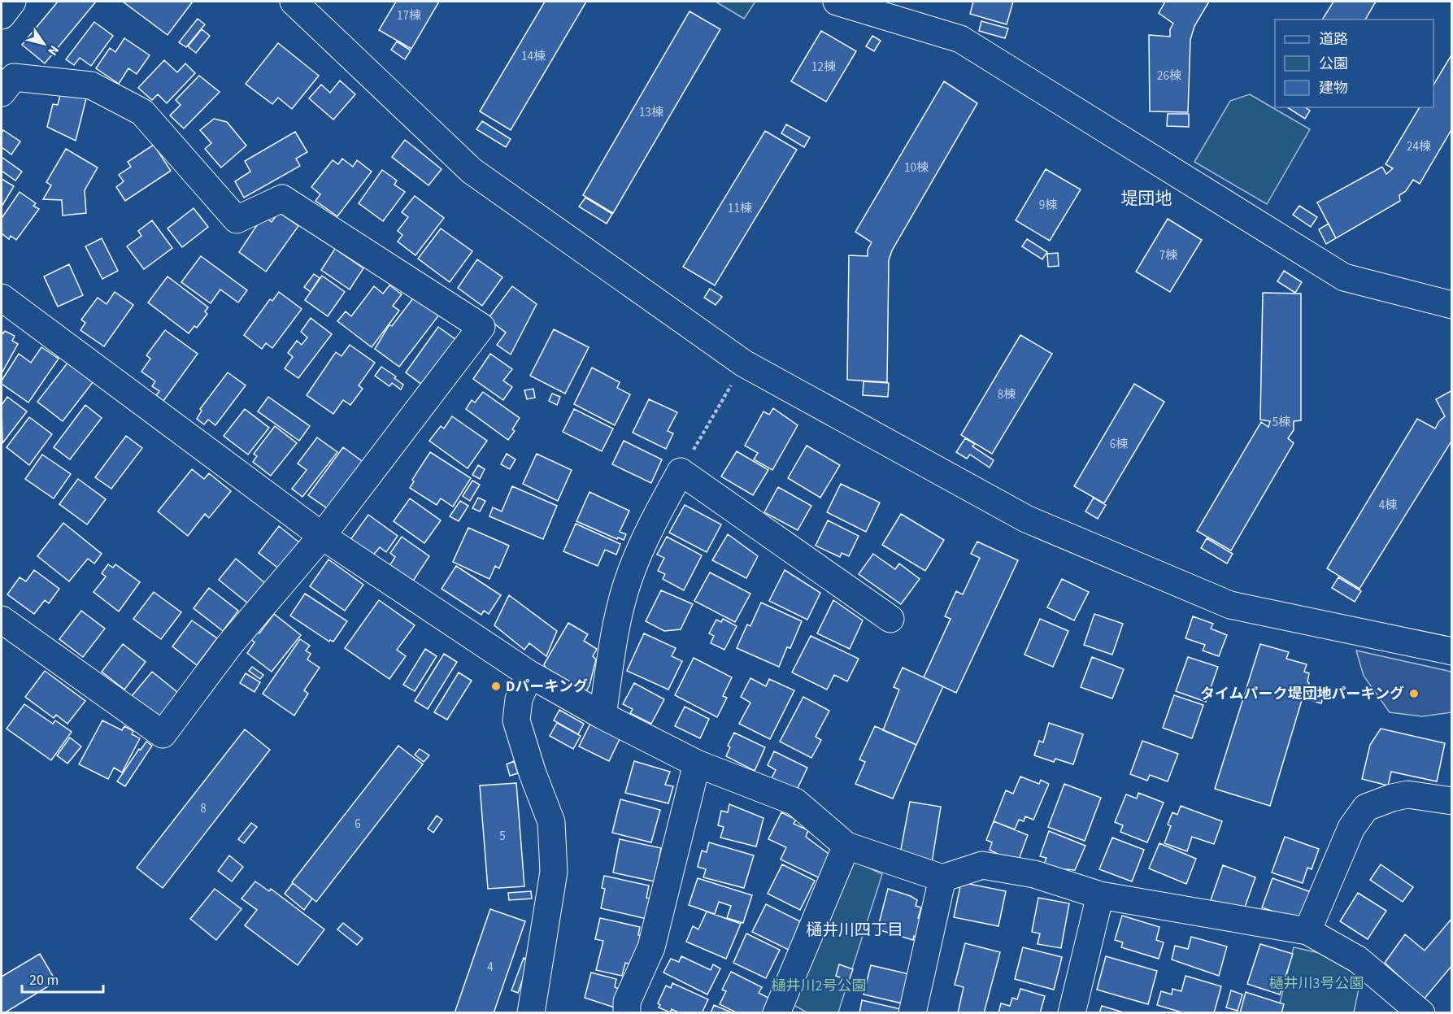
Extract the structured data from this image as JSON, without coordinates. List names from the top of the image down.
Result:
{
  "districts": ["堤団地", "樋井川四丁目"],
  "parks": ["樋井川3号公園", "樋井川2号公園"],
  "places": ["Dパーキング", "タイムパーク堤団地パーキング"],
  "house_numbers": [
    "17棟",
    "14棟",
    "12棟",
    "26棟",
    "13棟",
    "24棟",
    "10棟",
    "9棟",
    "11棟",
    "7棟",
    "8棟",
    "5棟",
    "6棟",
    "4棟",
    "8",
    "6",
    "5",
    "4"
  ],
  "legend": ["道路", "公園", "建物"],
  "scale_bar": "20 m",
  "north": "bottom right"
}
